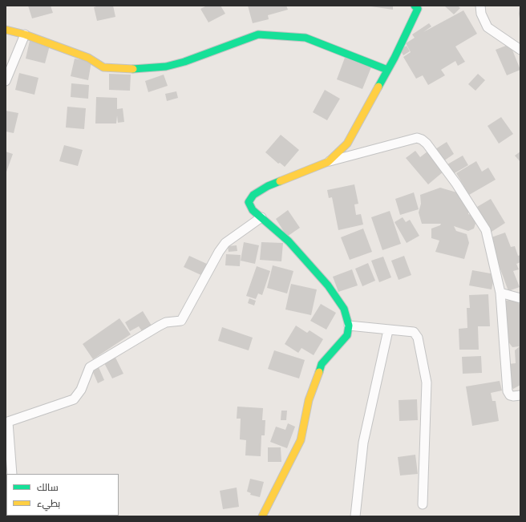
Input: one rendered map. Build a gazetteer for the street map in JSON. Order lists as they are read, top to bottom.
{
  "legend": ["سالك", "بطيء"]
}
